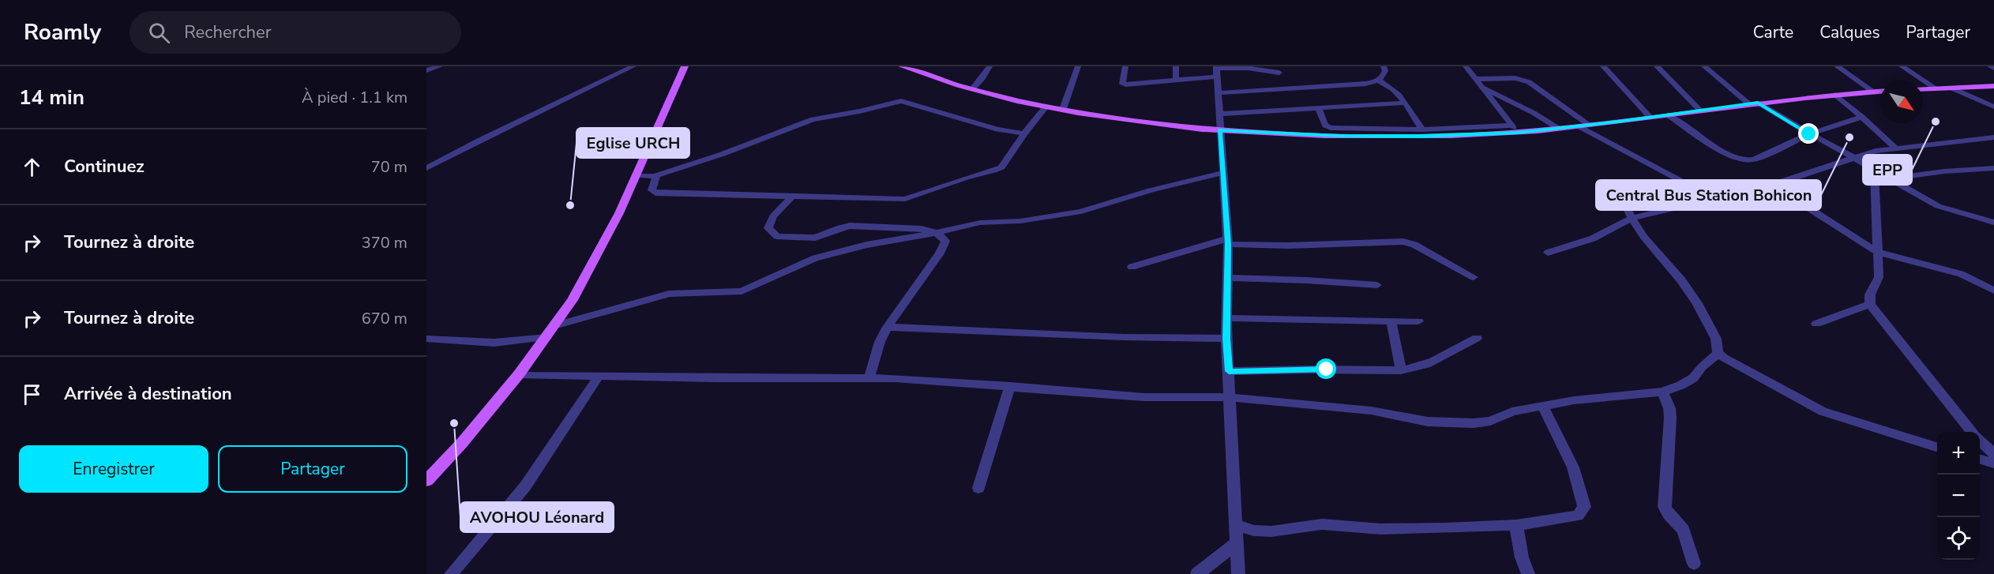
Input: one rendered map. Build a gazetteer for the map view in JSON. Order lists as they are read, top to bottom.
{
  "places": [
    "EPP",
    "Central Bus Station Bohicon",
    "Eglise URCH",
    "AVOHOU Léonard"
  ],
  "north": "bottom right",
  "page": {
    "header": "Roamly",
    "search": "Rechercher",
    "nav": ["Carte", "Calques", "Partager"],
    "heading": ["14 min", "À pied · 1.1 km"],
    "list": [
      ["Continuez", "70 m"],
      ["Tournez à droite", "370 m"],
      ["Tournez à droite", "670 m"],
      "Arrivée à destination"
    ],
    "buttons": ["Enregistrer", "Partager"],
    "map_buttons": ["+", "−"]
  }
}
